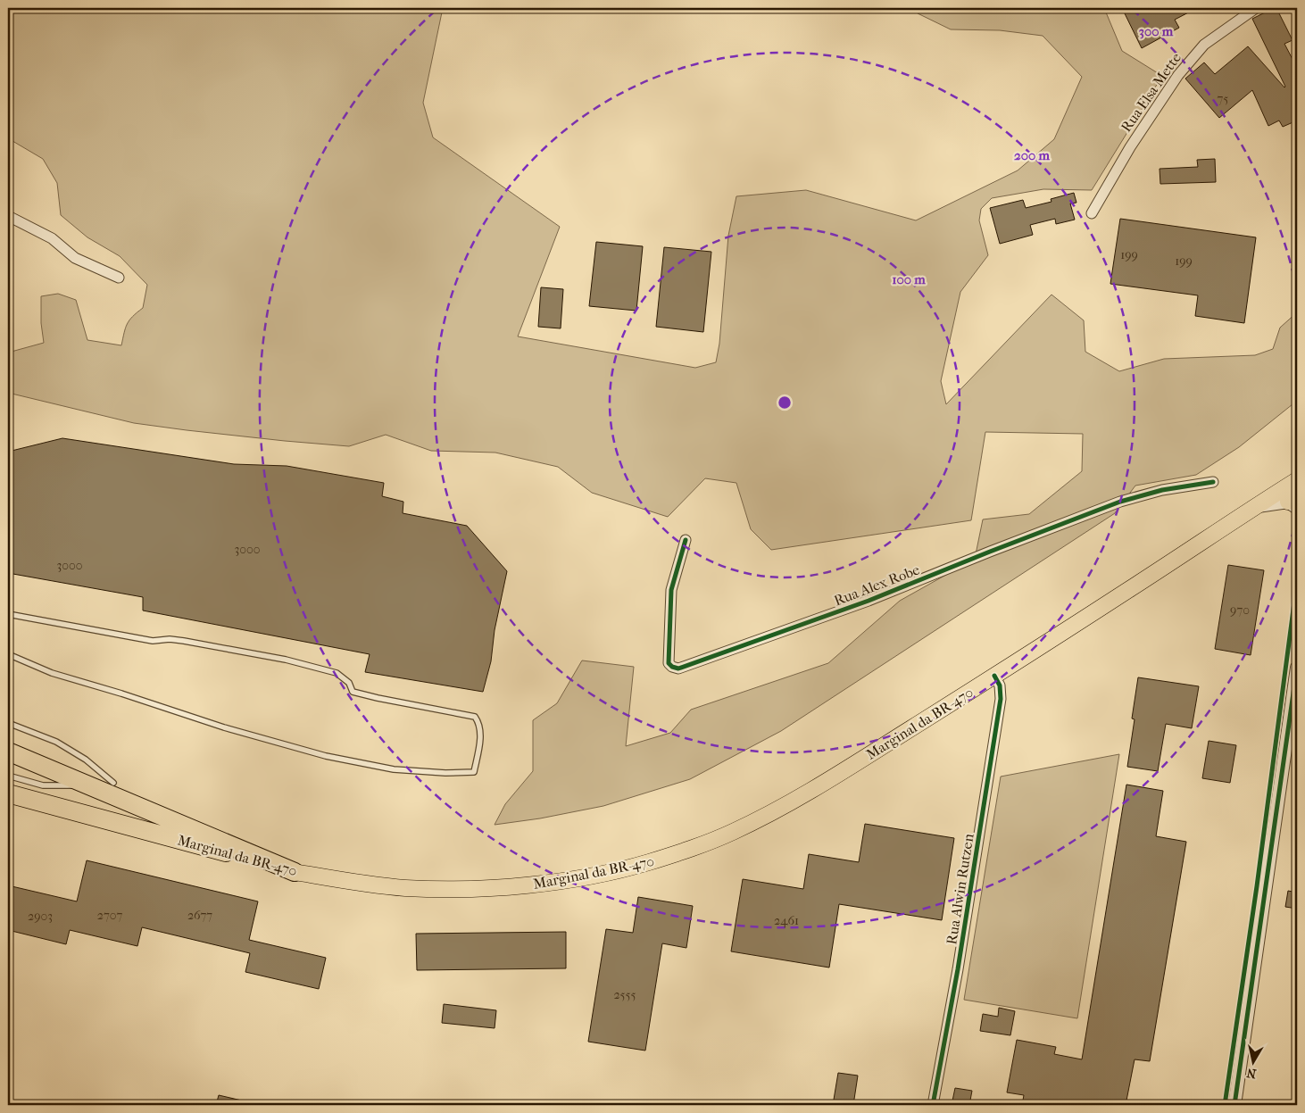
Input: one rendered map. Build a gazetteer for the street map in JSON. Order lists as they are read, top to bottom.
{
  "streets": {
    "highway": ["Marginal da BR-470"],
    "street": ["Rua Elsa Mette", "Rua Alex Robe", "Rua Alwin Rutzen"]
  },
  "crossings": [
    ["Marginal da BR-470", "Rua Alwin Rutzen"]
  ],
  "house_numbers": [
    "75",
    "199",
    "199",
    "3000",
    "3000",
    "970",
    "2707",
    "2677",
    "2903",
    "2461",
    "2555"
  ],
  "north": "bottom",
  "rings": ["300 m", "200 m", "100 m"]
}
